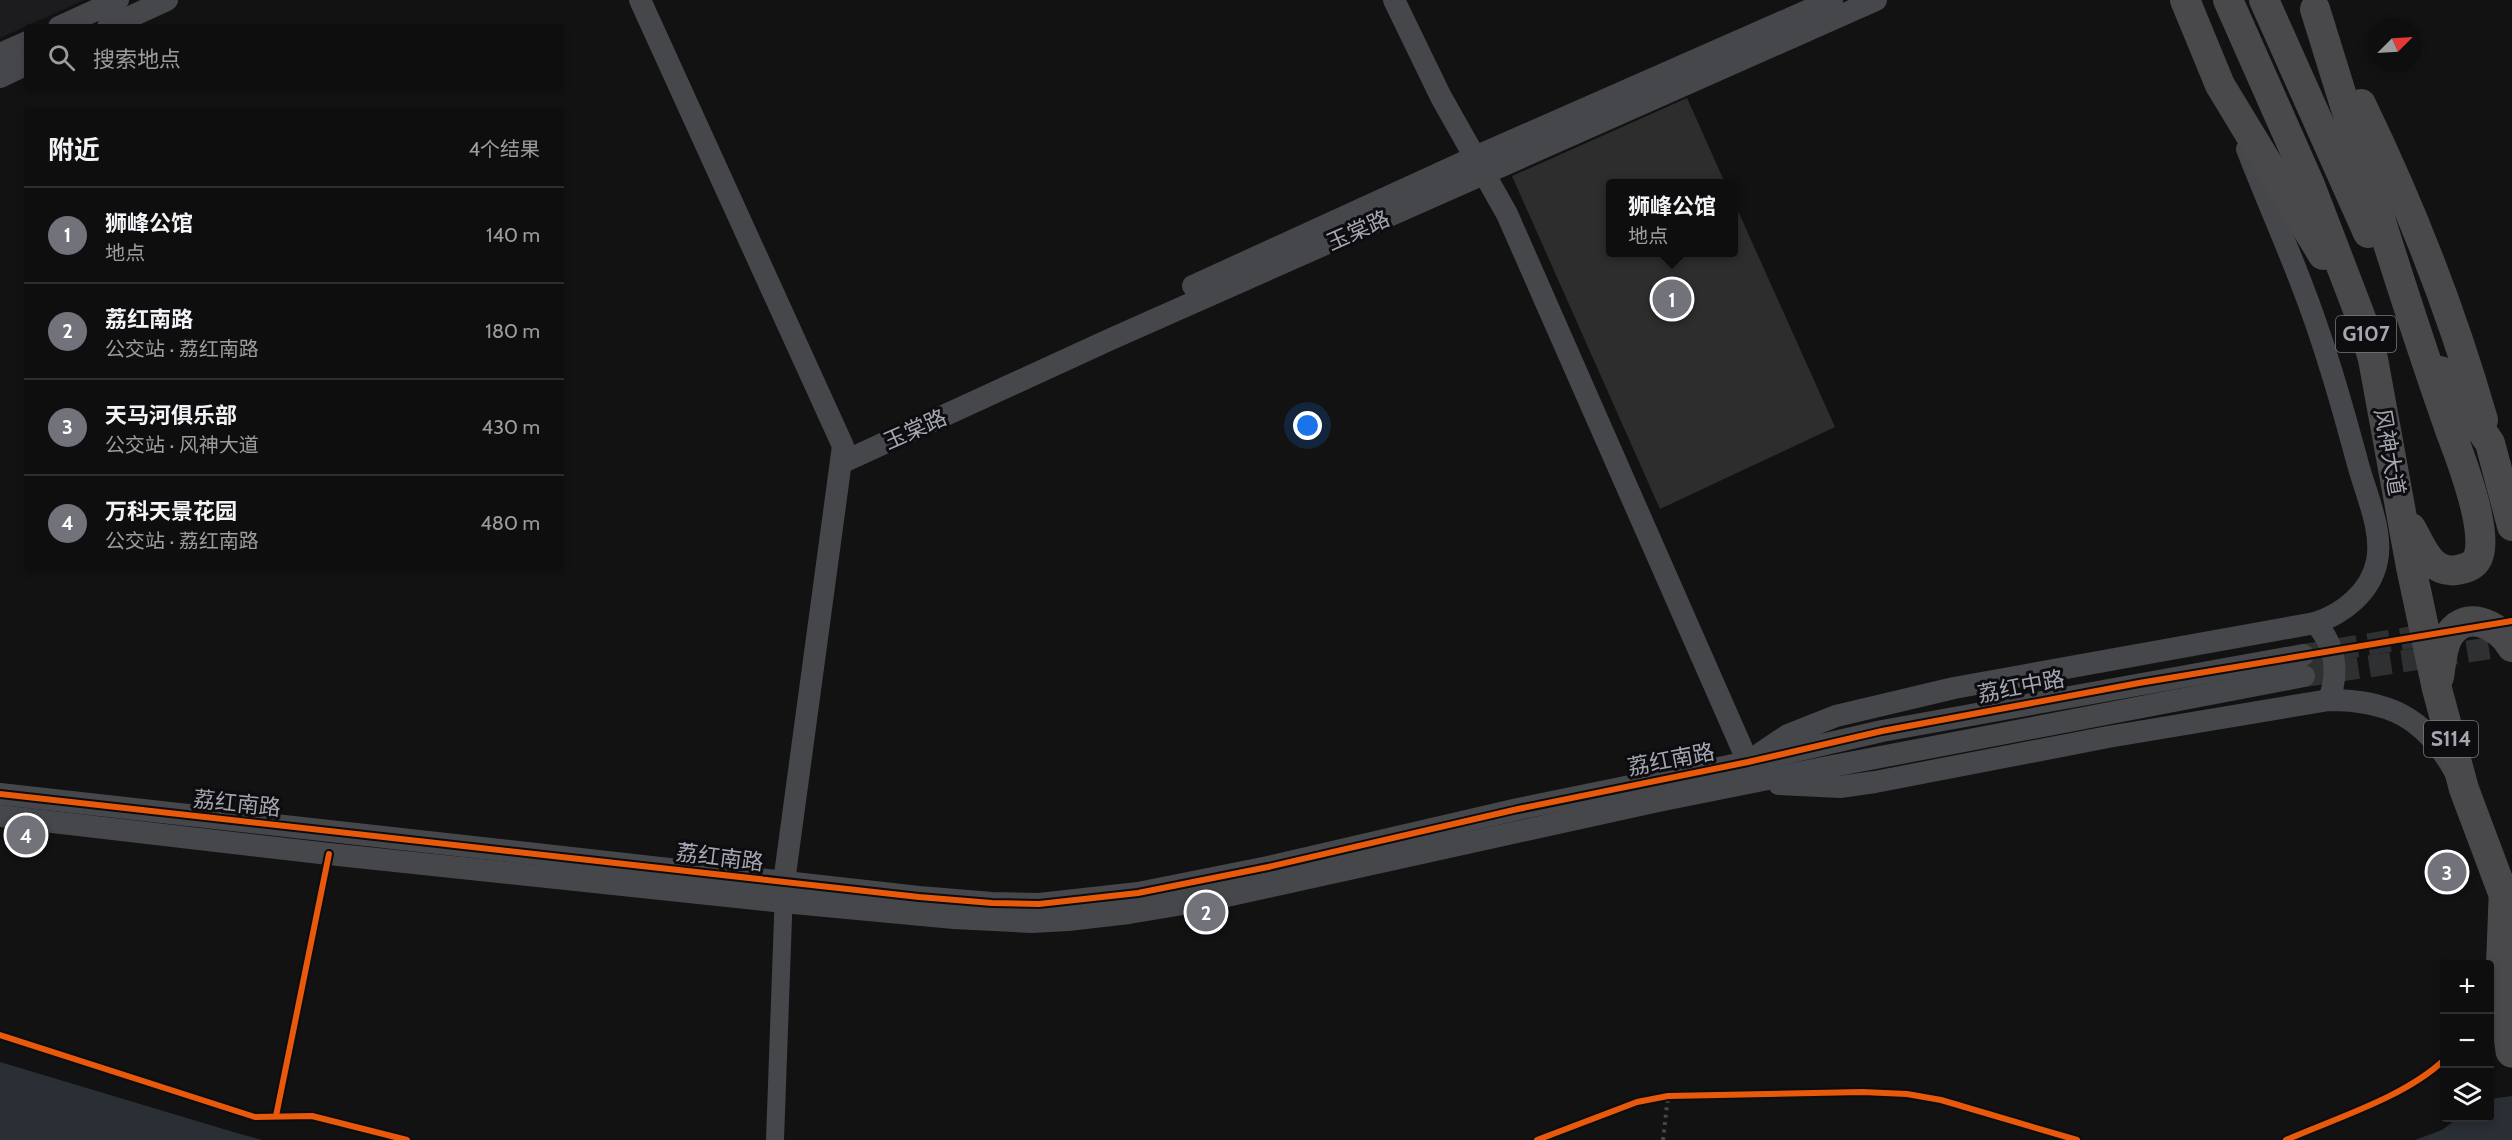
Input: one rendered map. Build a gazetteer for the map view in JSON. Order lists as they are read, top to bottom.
{
  "streets": {
    "highway": ["G107", "风神大道", "S114"],
    "street": ["玉棠路", "荔红中路", "荔红南路"]
  },
  "crossings": [
    ["荔红中路", "荔红南路"]
  ],
  "north": "top right",
  "page": {
    "search": "搜索地点",
    "heading": ["附近", "4个结果"],
    "popup": ["狮峰公馆", "地点"],
    "list": [
      {
        "mark": "1",
        "name": "狮峰公馆",
        "note": "地点",
        "value": "140 m"
      },
      {
        "mark": "2",
        "name": "荔红南路",
        "note": "公交站 · 荔红南路",
        "value": "180 m"
      },
      {
        "mark": "3",
        "name": "天马河俱乐部",
        "note": "公交站 · 风神大道",
        "value": "430 m"
      },
      {
        "mark": "4",
        "name": "万科天景花园",
        "note": "公交站 · 荔红南路",
        "value": "480 m"
      }
    ],
    "pins": [
      "1",
      "4",
      "3",
      "2"
    ],
    "map_buttons": ["+", "−"]
  }
}
